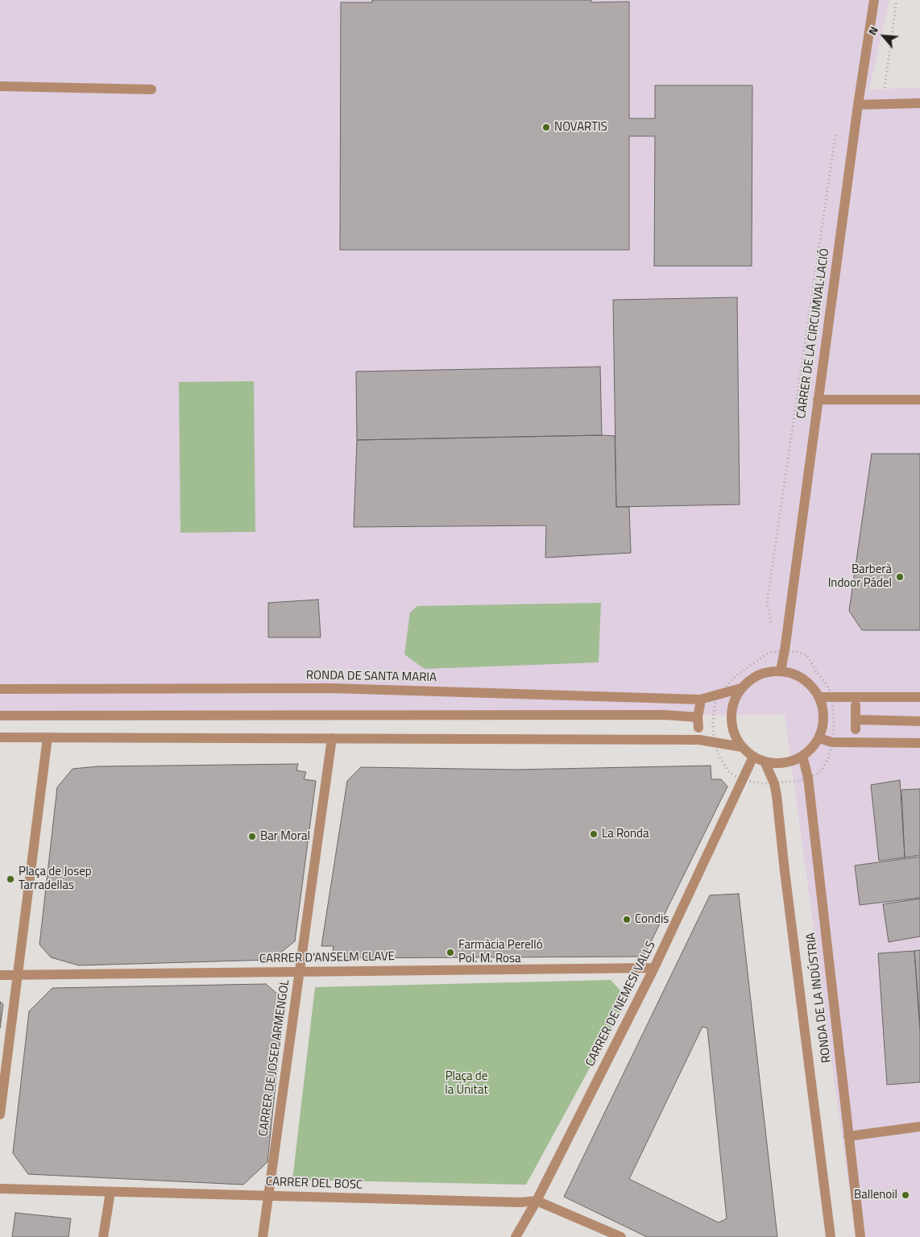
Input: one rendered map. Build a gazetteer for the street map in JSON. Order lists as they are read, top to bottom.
{
  "streets": {
    "street": [
      "CARRER DE LA CIRCUMVAL·LACIÓ",
      "RONDA DE SANTA MARIA",
      "CARRER D'ANSELM CLAVE",
      "RONDA DE LA INDÚSTRIA",
      "CARRER DE NEMESI VALLS",
      "CARRER DE JOSEP ARMENGOL",
      "CARRER DEL BOSC"
    ]
  },
  "crossings": [
    ["CARRER DE LA CIRCUMVAL·LACIÓ", "RONDA DE SANTA MARIA"],
    ["CARRER DE LA CIRCUMVAL·LACIÓ", "RONDA DE LA INDÚSTRIA"],
    ["CARRER DE LA CIRCUMVAL·LACIÓ", "CARRER DE NEMESI VALLS"],
    ["RONDA DE SANTA MARIA", "RONDA DE LA INDÚSTRIA"],
    ["RONDA DE SANTA MARIA", "CARRER DE NEMESI VALLS"],
    ["CARRER D'ANSELM CLAVE", "CARRER DE NEMESI VALLS"],
    ["CARRER D'ANSELM CLAVE", "CARRER DE JOSEP ARMENGOL"],
    ["RONDA DE LA INDÚSTRIA", "CARRER DE NEMESI VALLS"],
    ["CARRER DE NEMESI VALLS", "CARRER DEL BOSC"],
    ["CARRER DE JOSEP ARMENGOL", "CARRER DEL BOSC"]
  ],
  "parks": ["Plaça de la Unitat"],
  "places": [
    "NOVARTIS",
    "Barberà Indoor Pádel",
    "La Ronda",
    "Bar Moral",
    "Plaça de Josep Tarradellas",
    "Condis",
    "Farmàcia Perelló Pol. M. Rosa",
    "Ballenoil"
  ],
  "north": "top left"
}
